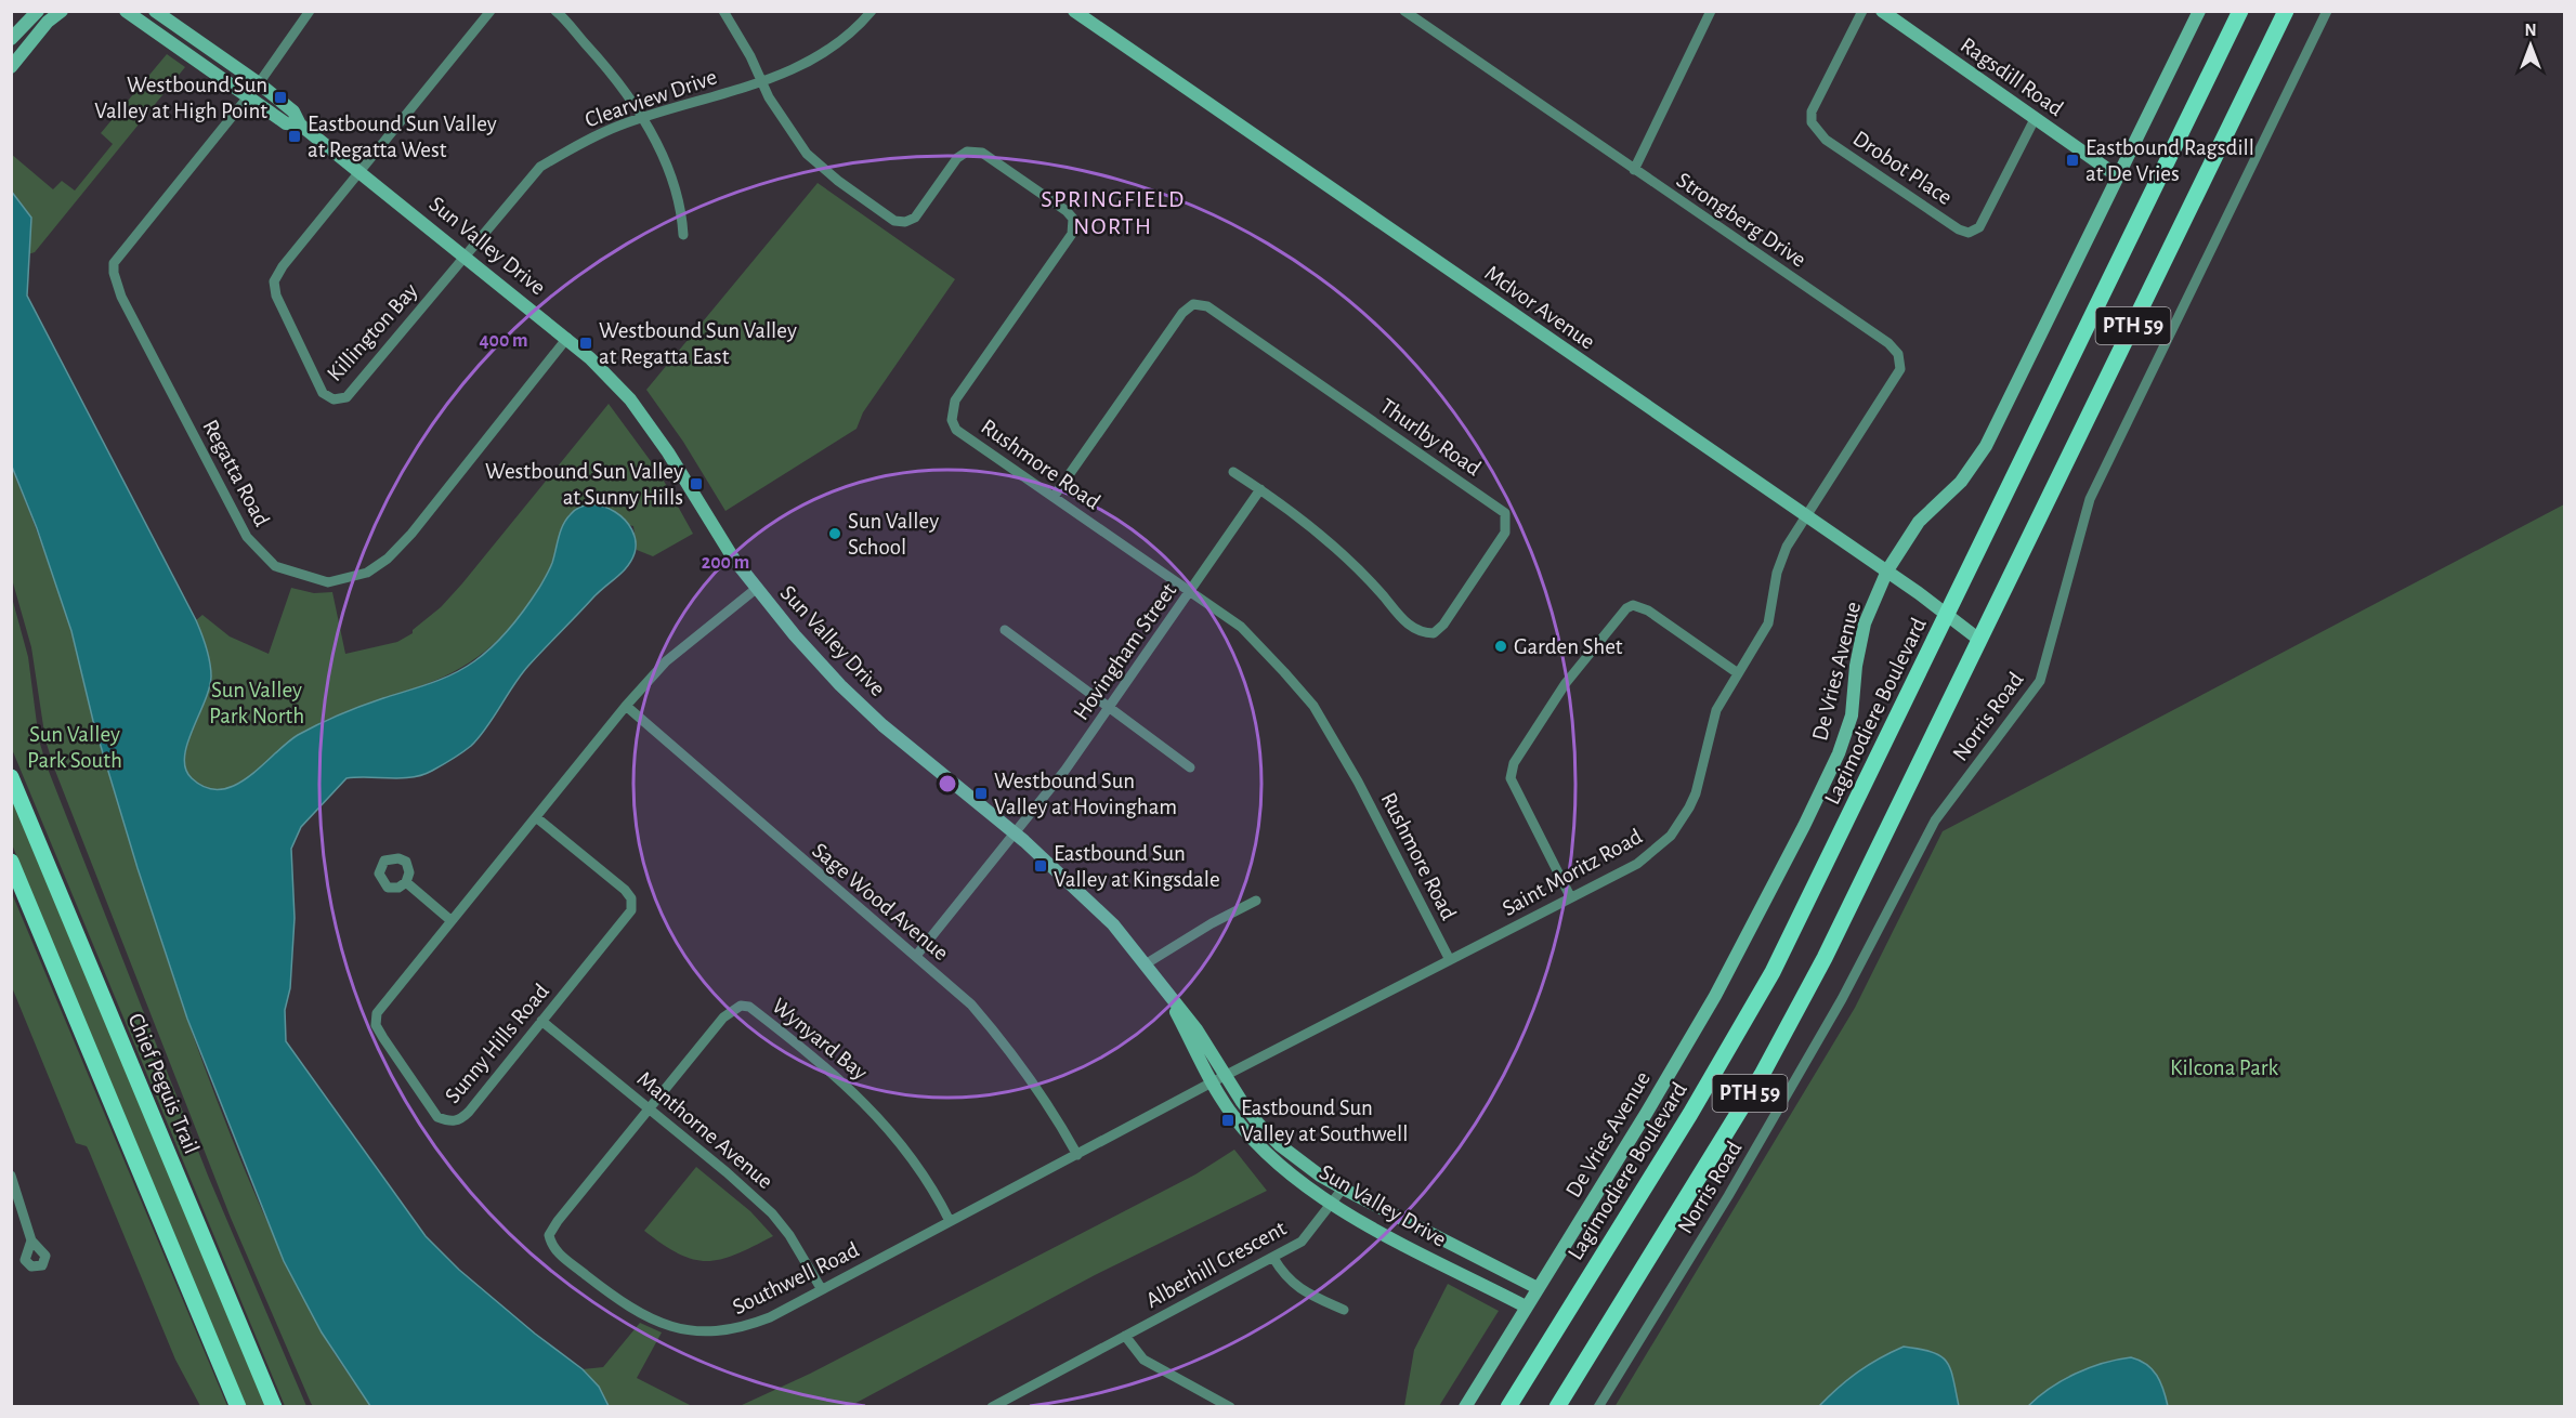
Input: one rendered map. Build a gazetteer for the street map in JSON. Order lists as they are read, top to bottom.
{
  "streets": {
    "main road": ["PTH 59", "Lagimodiere Boulevard", "Chief Peguis Trail"],
    "street": [
      "Ragsdill Road",
      "Clearview Drive",
      "Drobot Place",
      "Strongberg Drive",
      "Sun Valley Drive",
      "McIvor Avenue",
      "Killington Bay",
      "Thurlby Road",
      "Rushmore Road",
      "Regatta Road",
      "Hovingham Street",
      "De Vries Avenue",
      "Norris Road",
      "Saint Moritz Road",
      "Sage Wood Avenue",
      "Wynyard Bay",
      "Sunny Hills Road",
      "Manthorne Avenue",
      "Alberhill Crescent",
      "Southwell Road"
    ]
  },
  "crossings": [
    ["Ragsdill Road", "Drobot Place"],
    ["Ragsdill Road", "De Vries Avenue"],
    ["Clearview Drive", "Sun Valley Drive"],
    ["Clearview Drive", "Killington Bay"],
    ["Clearview Drive", "Rushmore Road"],
    ["Strongberg Drive", "McIvor Avenue"],
    ["Strongberg Drive", "Saint Moritz Road"],
    ["Sun Valley Drive", "Killington Bay"],
    ["Sun Valley Drive", "Regatta Road"],
    ["Sun Valley Drive", "Hovingham Street"],
    ["Sun Valley Drive", "De Vries Avenue"],
    ["Sun Valley Drive", "Saint Moritz Road"],
    ["Sun Valley Drive", "Sunny Hills Road"],
    ["Sun Valley Drive", "Alberhill Crescent"],
    ["Sun Valley Drive", "Southwell Road"],
    ["McIvor Avenue", "PTH 59"],
    ["McIvor Avenue", "De Vries Avenue"],
    ["McIvor Avenue", "Lagimodiere Boulevard"],
    ["McIvor Avenue", "Saint Moritz Road"],
    ["Thurlby Road", "Rushmore Road"],
    ["Thurlby Road", "Hovingham Street"],
    ["Rushmore Road", "Hovingham Street"],
    ["Rushmore Road", "Saint Moritz Road"],
    ["Hovingham Street", "Sage Wood Avenue"],
    ["Saint Moritz Road", "Southwell Road"],
    ["Sage Wood Avenue", "Sunny Hills Road"],
    ["Sage Wood Avenue", "Southwell Road"],
    ["Wynyard Bay", "Manthorne Avenue"],
    ["Wynyard Bay", "Southwell Road"],
    ["Sunny Hills Road", "Manthorne Avenue"],
    ["Manthorne Avenue", "Southwell Road"]
  ],
  "districts": ["SPRINGFIELD NORTH"],
  "parks": ["Sun Valley Park North", "Sun Valley Park South", "Kilcona Park"],
  "places": {
    "transit": [
      "Westbound Sun Valley at High Point",
      "Eastbound Sun Valley at Regatta West",
      "Eastbound Ragsdill at De Vries",
      "Westbound Sun Valley at Regatta East",
      "Westbound Sun Valley at Sunny Hills",
      "Westbound Sun Valley at Hovingham",
      "Eastbound Sun Valley at Kingsdale",
      "Eastbound Sun Valley at Southwell"
    ],
    "other": ["Sun Valley School", "Garden Shet"]
  },
  "north": "top",
  "rings": ["400 m", "200 m"]
}
